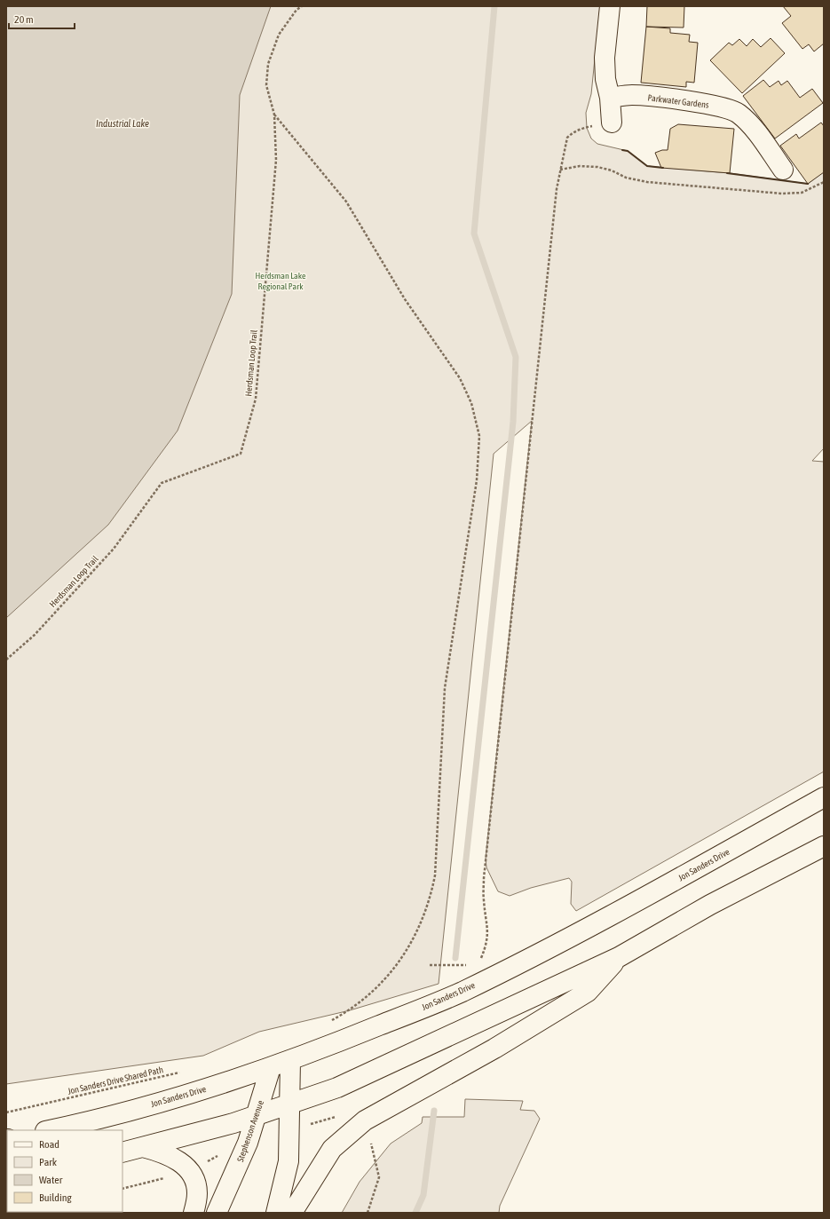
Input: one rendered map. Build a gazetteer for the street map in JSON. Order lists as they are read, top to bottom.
{
  "streets": {
    "main road": ["Parkwater Gardens", "Jon Sanders Drive", "Stephenson Avenue"],
    "path": ["Herdsman Loop Trail", "Jon Sanders Drive Shared Path"]
  },
  "crossings": [
    ["Jon Sanders Drive", "Stephenson Avenue"]
  ],
  "water": ["Industrial Lake"],
  "parks": ["Herdsman Lake Regional Park"],
  "legend": [
    "Road",
    "Park",
    "Water",
    "Building"
  ],
  "scale_bar": "20 m"
}
